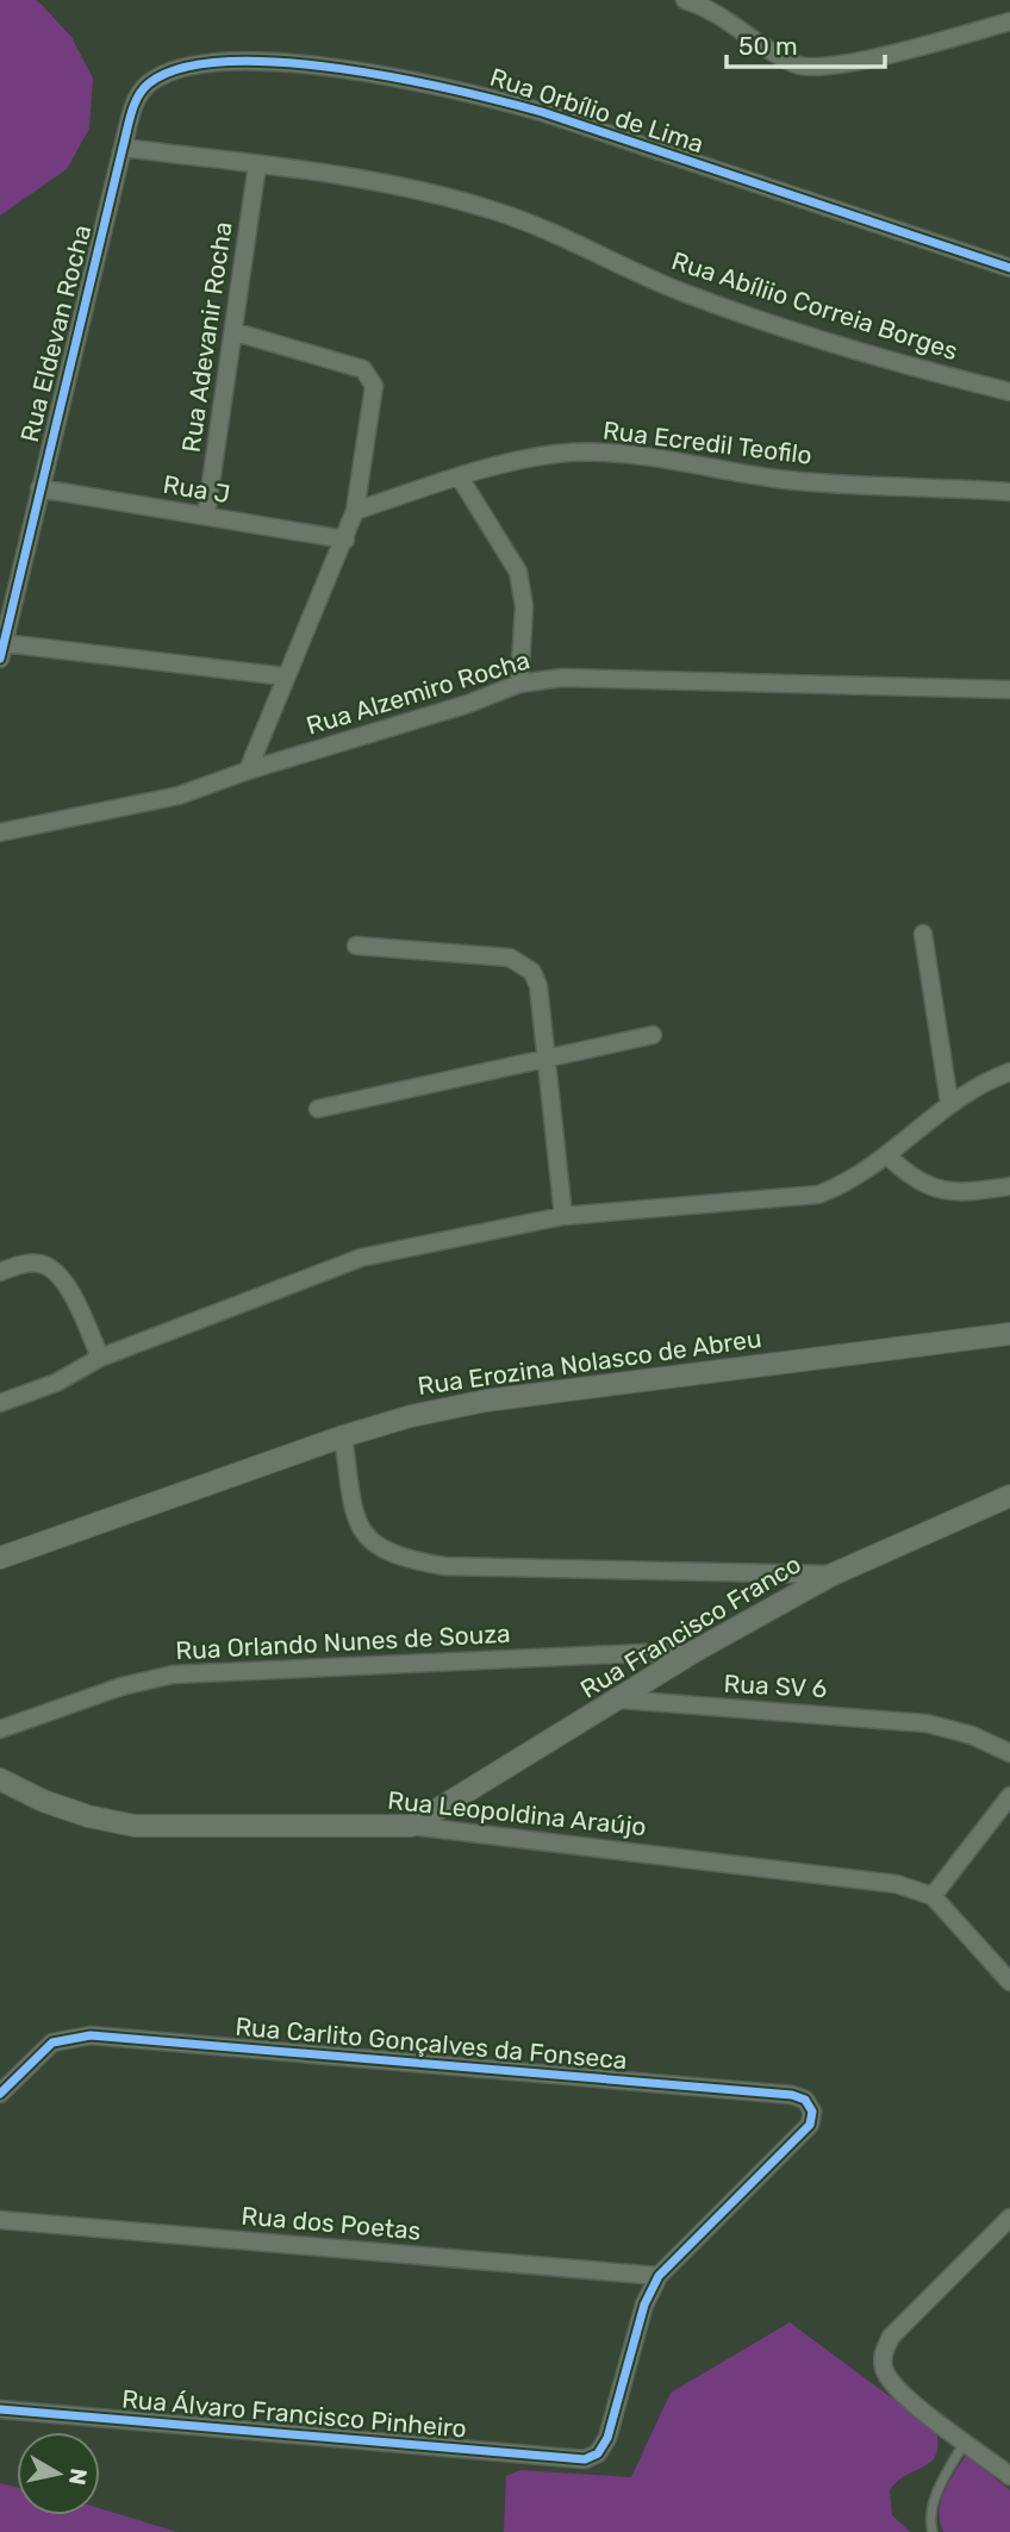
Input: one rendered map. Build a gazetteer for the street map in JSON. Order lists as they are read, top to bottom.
{
  "streets": {
    "street": [
      "Rua Orbílio de Lima",
      "Rua Abíliio Correia Borges",
      "Rua Eldevan Rocha",
      "Rua Adevanir Rocha",
      "Rua Ecredil Teofilo",
      "Rua J",
      "Rua Alzemiro Rocha",
      "Rua Erozina Nolasco de Abreu",
      "Rua Francisco Franco",
      "Rua Orlando Nunes de Souza",
      "Rua SV 6",
      "Rua Leopoldina Araújo",
      "Rua Carlito Gonçalves da Fonseca",
      "Rua dos Poetas",
      "Rua Álvaro Francisco Pinheiro"
    ]
  },
  "crossings": [
    ["Rua Orbílio de Lima", "Rua Eldevan Rocha"],
    ["Rua Abíliio Correia Borges", "Rua Eldevan Rocha"],
    ["Rua Abíliio Correia Borges", "Rua Adevanir Rocha"],
    ["Rua Eldevan Rocha", "Rua J"],
    ["Rua Adevanir Rocha", "Rua J"],
    ["Rua Francisco Franco", "Rua Orlando Nunes de Souza"],
    ["Rua Francisco Franco", "Rua SV 6"],
    ["Rua Francisco Franco", "Rua Leopoldina Araújo"],
    ["Rua Carlito Gonçalves da Fonseca", "Rua dos Poetas"],
    ["Rua Carlito Gonçalves da Fonseca", "Rua Álvaro Francisco Pinheiro"],
    ["Rua dos Poetas", "Rua Álvaro Francisco Pinheiro"]
  ],
  "scale_bar": "50 m",
  "north": "right"
}
